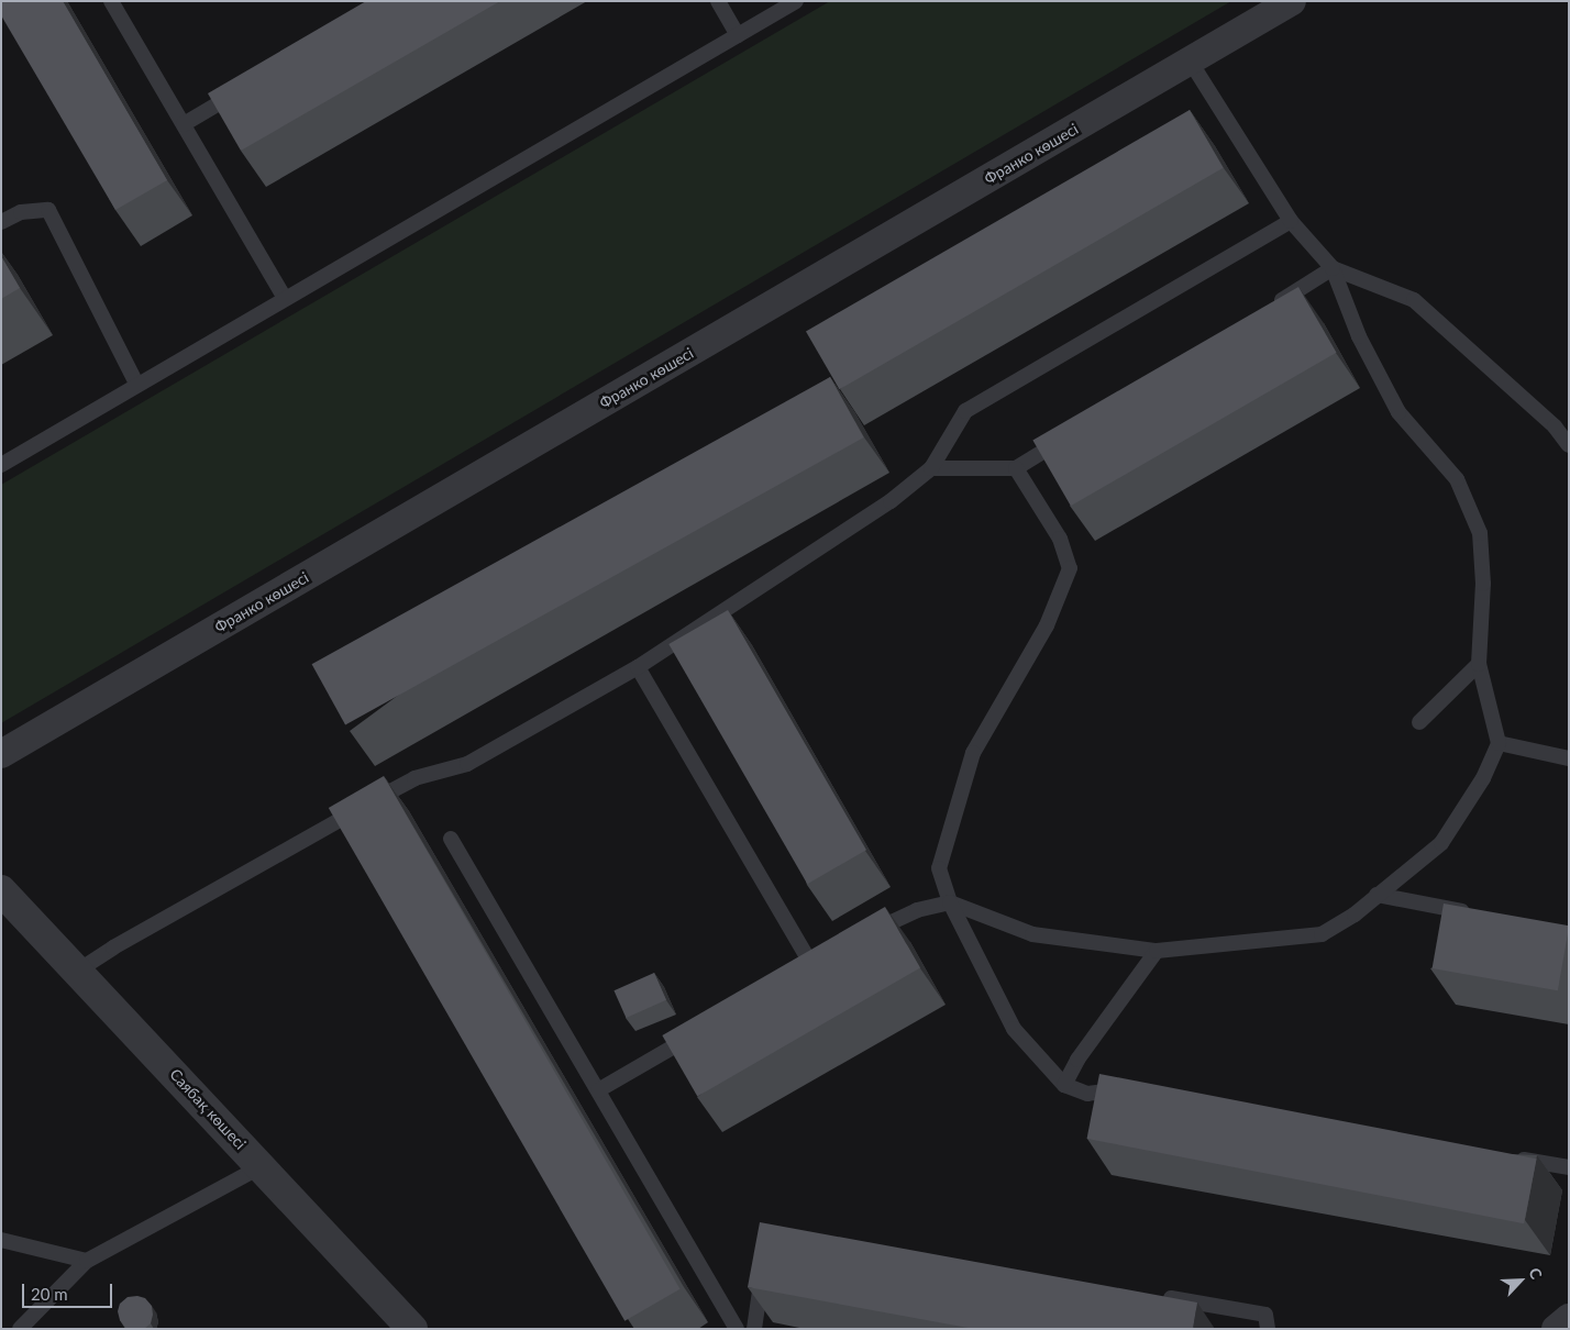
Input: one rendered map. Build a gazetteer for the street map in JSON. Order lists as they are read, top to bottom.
{
  "streets": {
    "street": ["Франко көшесі", "Саябақ көшесі"]
  },
  "scale_bar": "20 m",
  "north": "top right"
}
